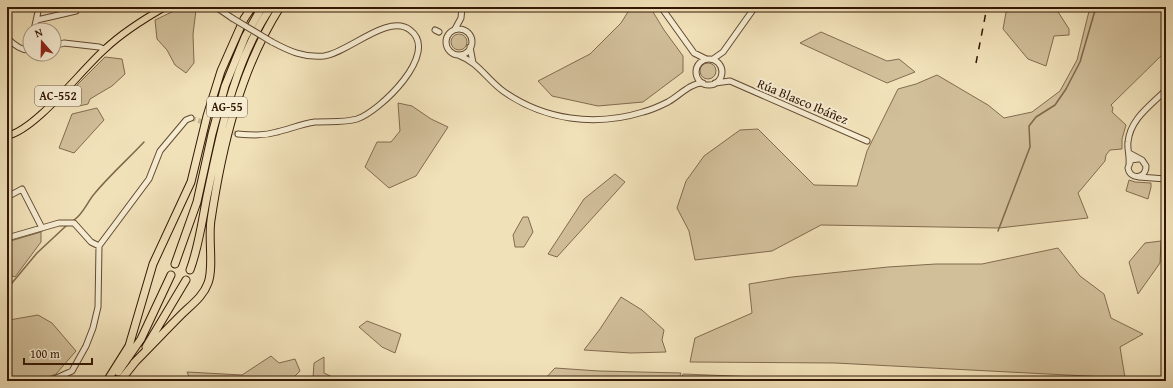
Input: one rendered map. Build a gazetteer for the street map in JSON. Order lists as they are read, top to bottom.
{
  "streets": {
    "highway": ["AG-55"],
    "main road": ["AC-552"],
    "street": ["Rúa Blasco Ibáñez"]
  },
  "scale_bar": "100 m",
  "north": "top"
}
